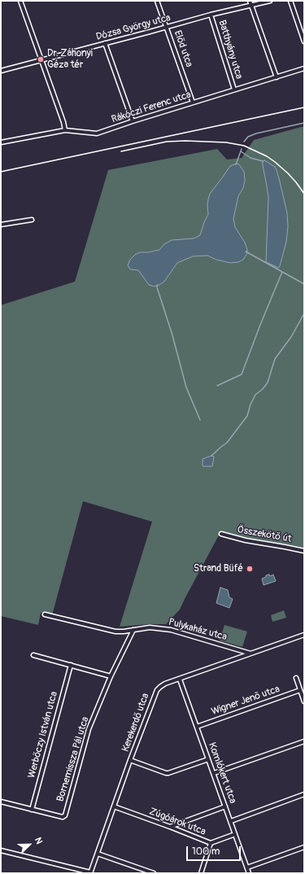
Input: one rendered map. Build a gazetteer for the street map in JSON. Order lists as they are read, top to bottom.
{
  "streets": {
    "street": [
      "Dózsa György utca",
      "Előd utca",
      "Batthyány utca",
      "Rákóczi Ferenc utca",
      "Összekötő út",
      "Pulykaház utca",
      "Wigner Jenő utca",
      "Kerekerdő utca",
      "Werbőczy István utca",
      "Bornemissza Pál utca",
      "Komlókert utca",
      "Zúgóárok utca"
    ]
  },
  "crossings": [
    ["Dózsa György utca", "Előd utca"],
    ["Dózsa György utca", "Batthyány utca"],
    ["Előd utca", "Rákóczi Ferenc utca"],
    ["Batthyány utca", "Rákóczi Ferenc utca"],
    ["Pulykaház utca", "Kerekerdő utca"],
    ["Pulykaház utca", "Bornemissza Pál utca"],
    ["Wigner Jenő utca", "Komlókert utca"],
    ["Kerekerdő utca", "Komlókert utca"],
    ["Kerekerdő utca", "Zúgóárok utca"],
    ["Werbőczy István utca", "Bornemissza Pál utca"],
    ["Komlókert utca", "Zúgóárok utca"]
  ],
  "places": ["Dr. Záhonyi Géza tér", "Strand Büfé"],
  "scale_bar": "100 m",
  "north": "top right"
}
